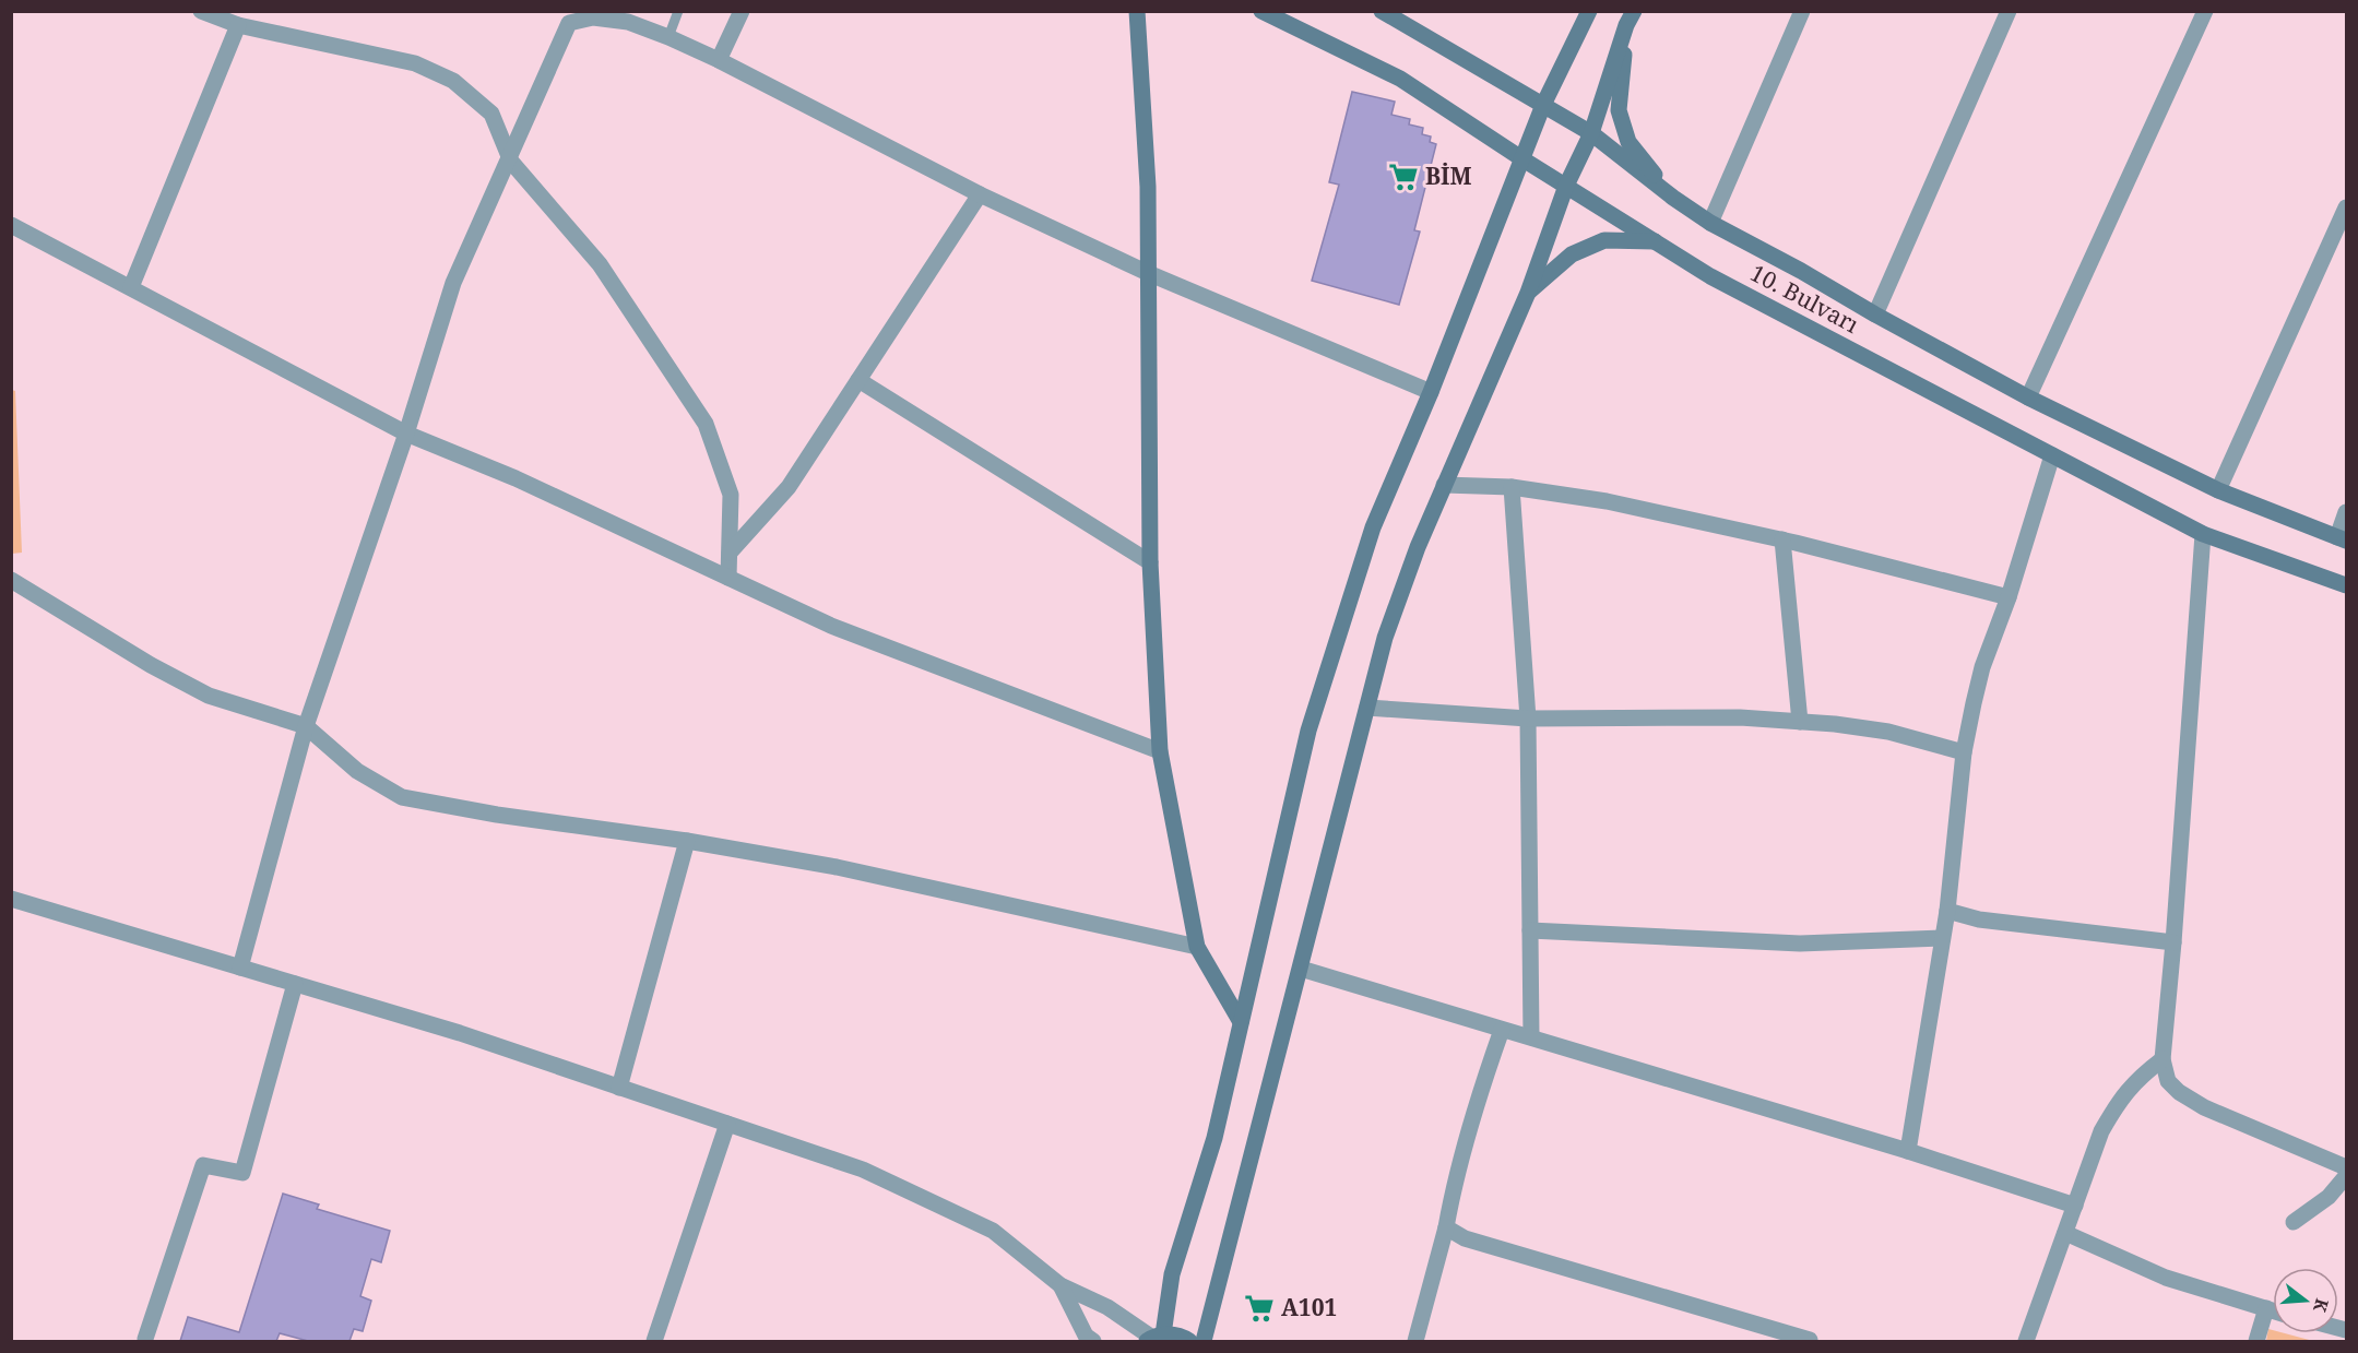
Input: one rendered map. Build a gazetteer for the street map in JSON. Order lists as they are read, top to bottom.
{
  "streets": {
    "main road": ["10. Bulvarı"]
  },
  "places": {
    "supermarket": ["BİM", "A101"]
  },
  "north": "right"
}
